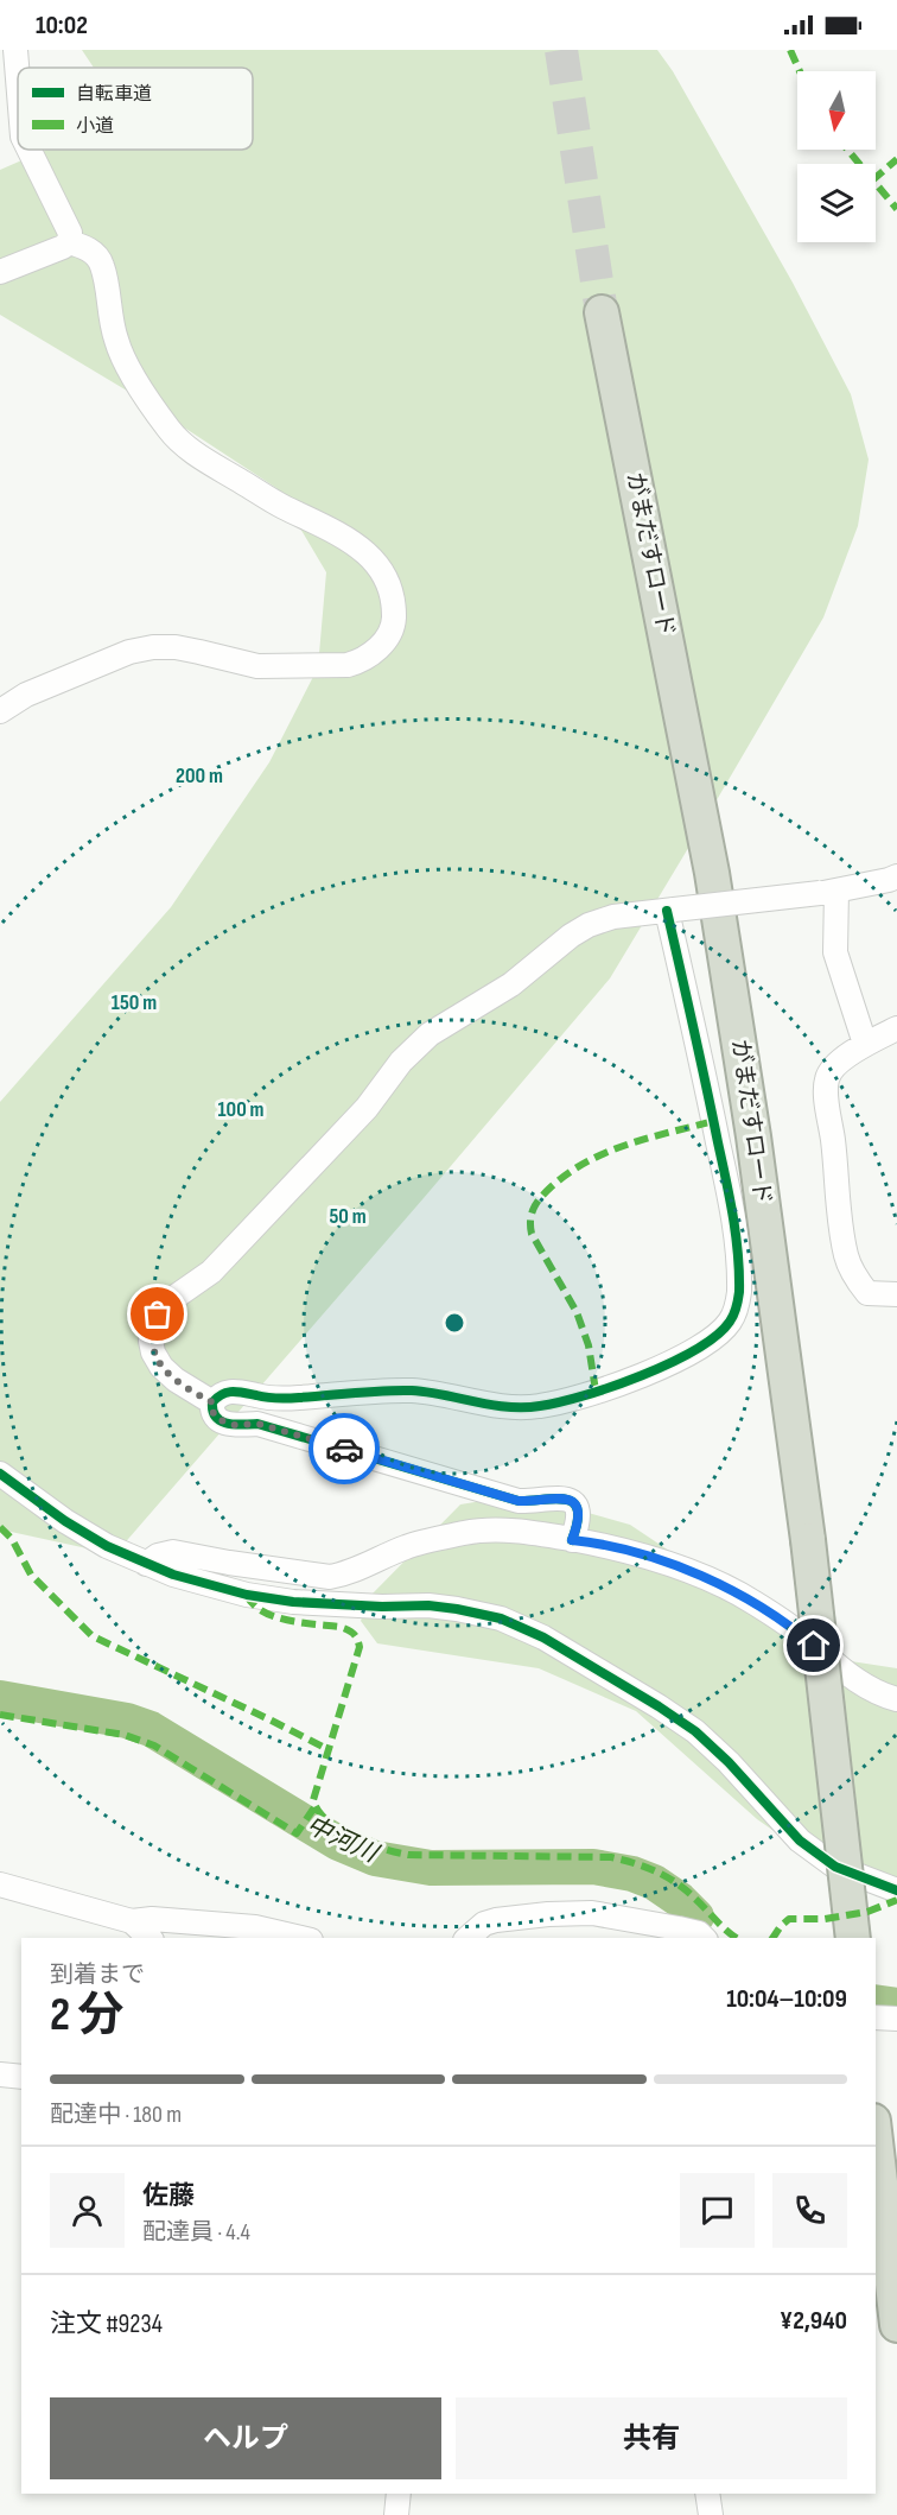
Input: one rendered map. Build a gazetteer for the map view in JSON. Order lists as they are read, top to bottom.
{
  "streets": {
    "highway": ["がまだすロード"]
  },
  "water": ["中河川"],
  "legend": ["自転車道", "小道"],
  "north": "bottom",
  "page": {
    "status": "10:02",
    "heading": ["2 分", "到着まで", "10:04–10:09"],
    "panel": [
      "佐藤",
      "配達員 · 4.4",
      "注文 #9234",
      "¥2,940"
    ],
    "bar": "配達中 · 180 m",
    "buttons": ["ヘルプ", "共有"]
  },
  "rings": [
    "200 m",
    "150 m",
    "100 m",
    "50 m"
  ]
}
